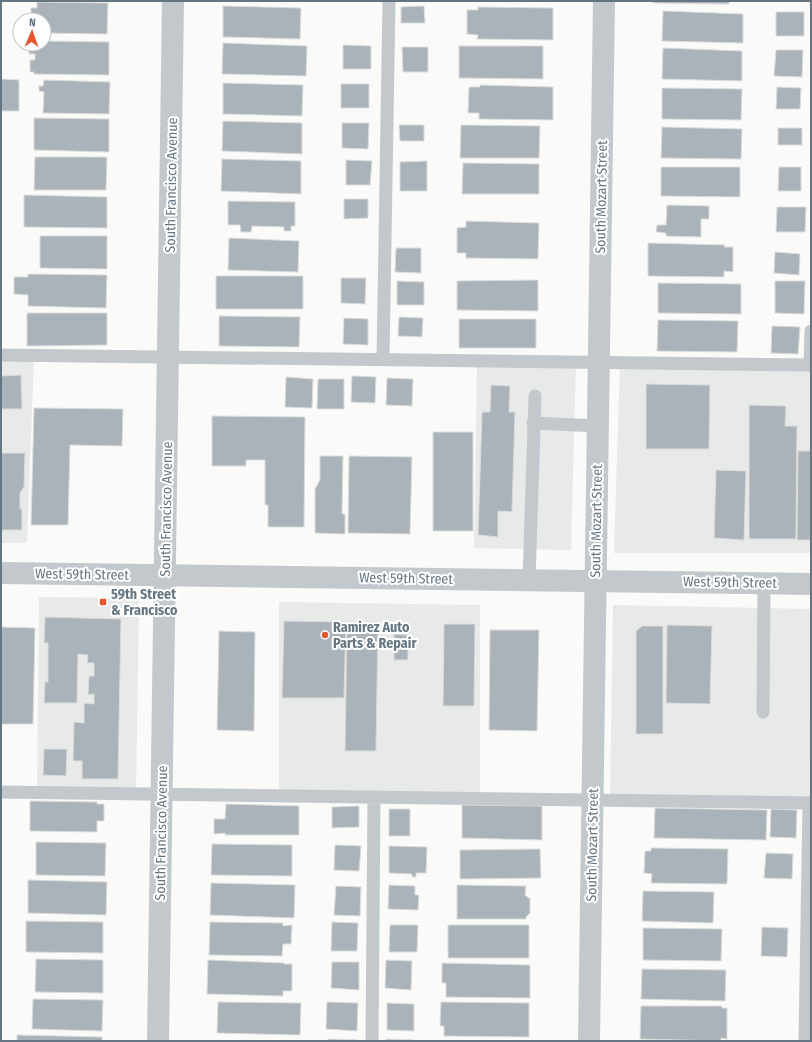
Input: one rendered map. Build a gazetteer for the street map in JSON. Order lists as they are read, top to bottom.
{
  "streets": {
    "street": ["South Francisco Avenue", "South Mozart Street", "West 59th Street"]
  },
  "crossings": [
    ["South Francisco Avenue", "West 59th Street"],
    ["South Mozart Street", "West 59th Street"]
  ],
  "places": {
    "transit": ["59th Street & Francisco"],
    "other": ["Ramirez Auto Parts & Repair"]
  },
  "north": "top"
}
